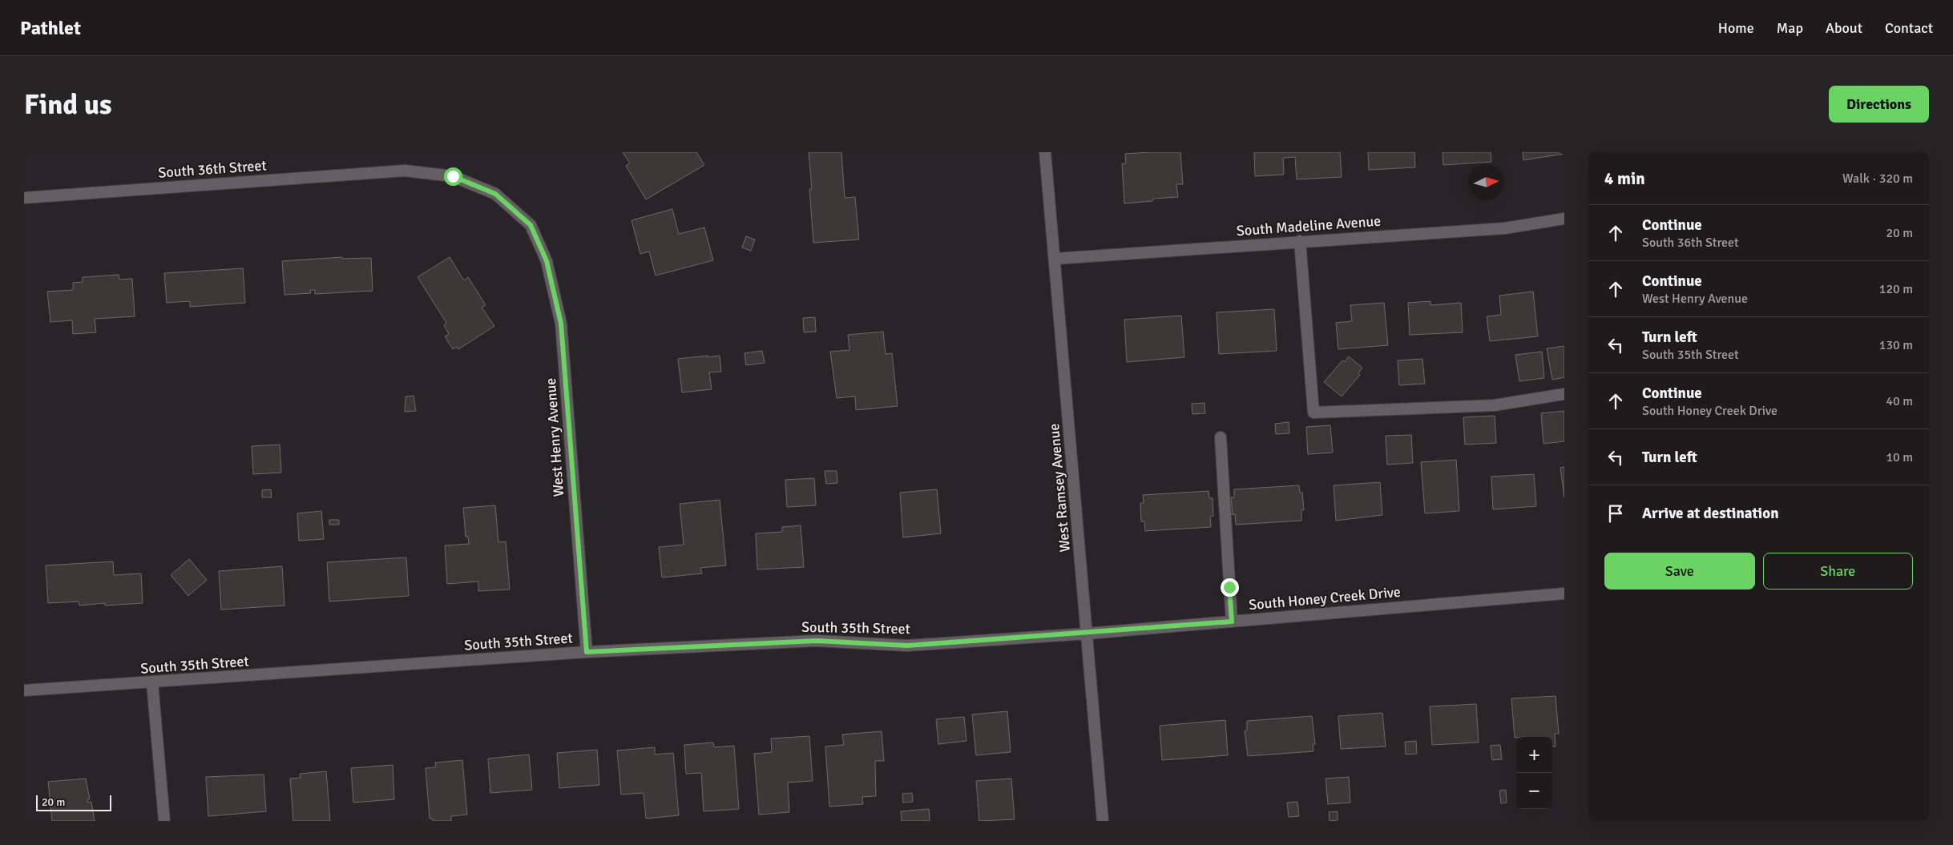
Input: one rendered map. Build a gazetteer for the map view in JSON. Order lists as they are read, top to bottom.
{
  "streets": {
    "street": [
      "South 36th Street",
      "South Madeline Avenue",
      "West Henry Avenue",
      "West Ramsey Avenue",
      "South Honey Creek Drive",
      "South 35th Street"
    ]
  },
  "crossings": [
    ["South 36th Street", "West Henry Avenue"],
    ["South Madeline Avenue", "West Ramsey Avenue"],
    ["West Henry Avenue", "South 35th Street"],
    ["West Ramsey Avenue", "South Honey Creek Drive"],
    ["West Ramsey Avenue", "South 35th Street"],
    ["South Honey Creek Drive", "South 35th Street"]
  ],
  "scale_bar": "20 m",
  "north": "right",
  "page": {
    "header": "Pathlet",
    "nav": [
      "Home",
      "Map",
      "About",
      "Contact"
    ],
    "buttons": [
      "Directions",
      ["Save", "Share"]
    ],
    "title": "Find us",
    "heading": ["4 min", "Walk · 320 m"],
    "list": [
      ["Continue", "South 36th Street", "20 m"],
      ["Continue", "West Henry Avenue", "120 m"],
      ["Turn left", "South 35th Street", "130 m"],
      ["Continue", "South Honey Creek Drive", "40 m"],
      ["Turn left", "10 m"],
      "Arrive at destination"
    ],
    "map_buttons": ["+", "−"],
    "scale": "20 m"
  }
}
